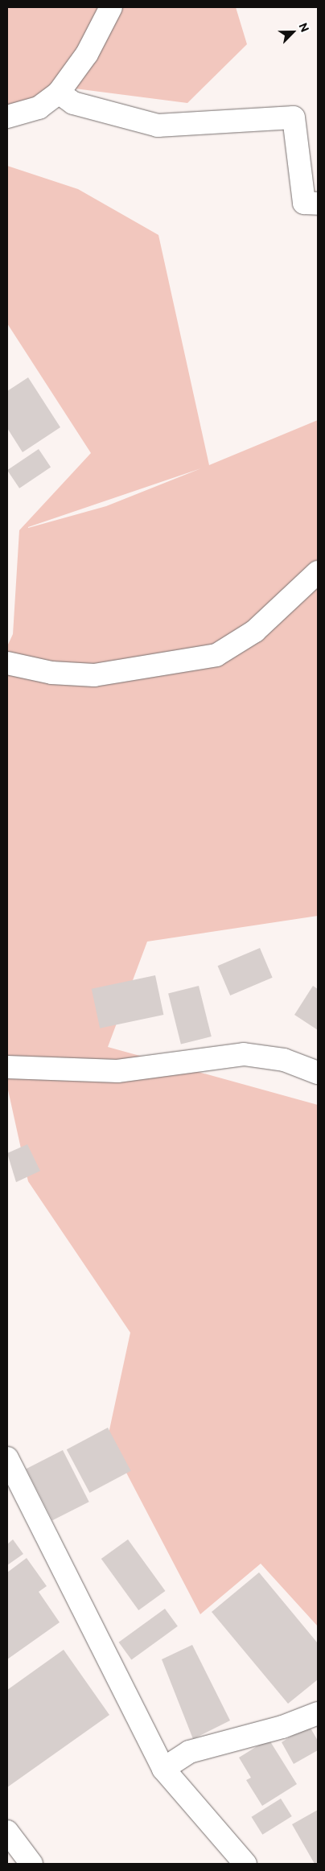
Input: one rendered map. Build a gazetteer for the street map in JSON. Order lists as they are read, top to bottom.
{
  "north": "top right"
}
